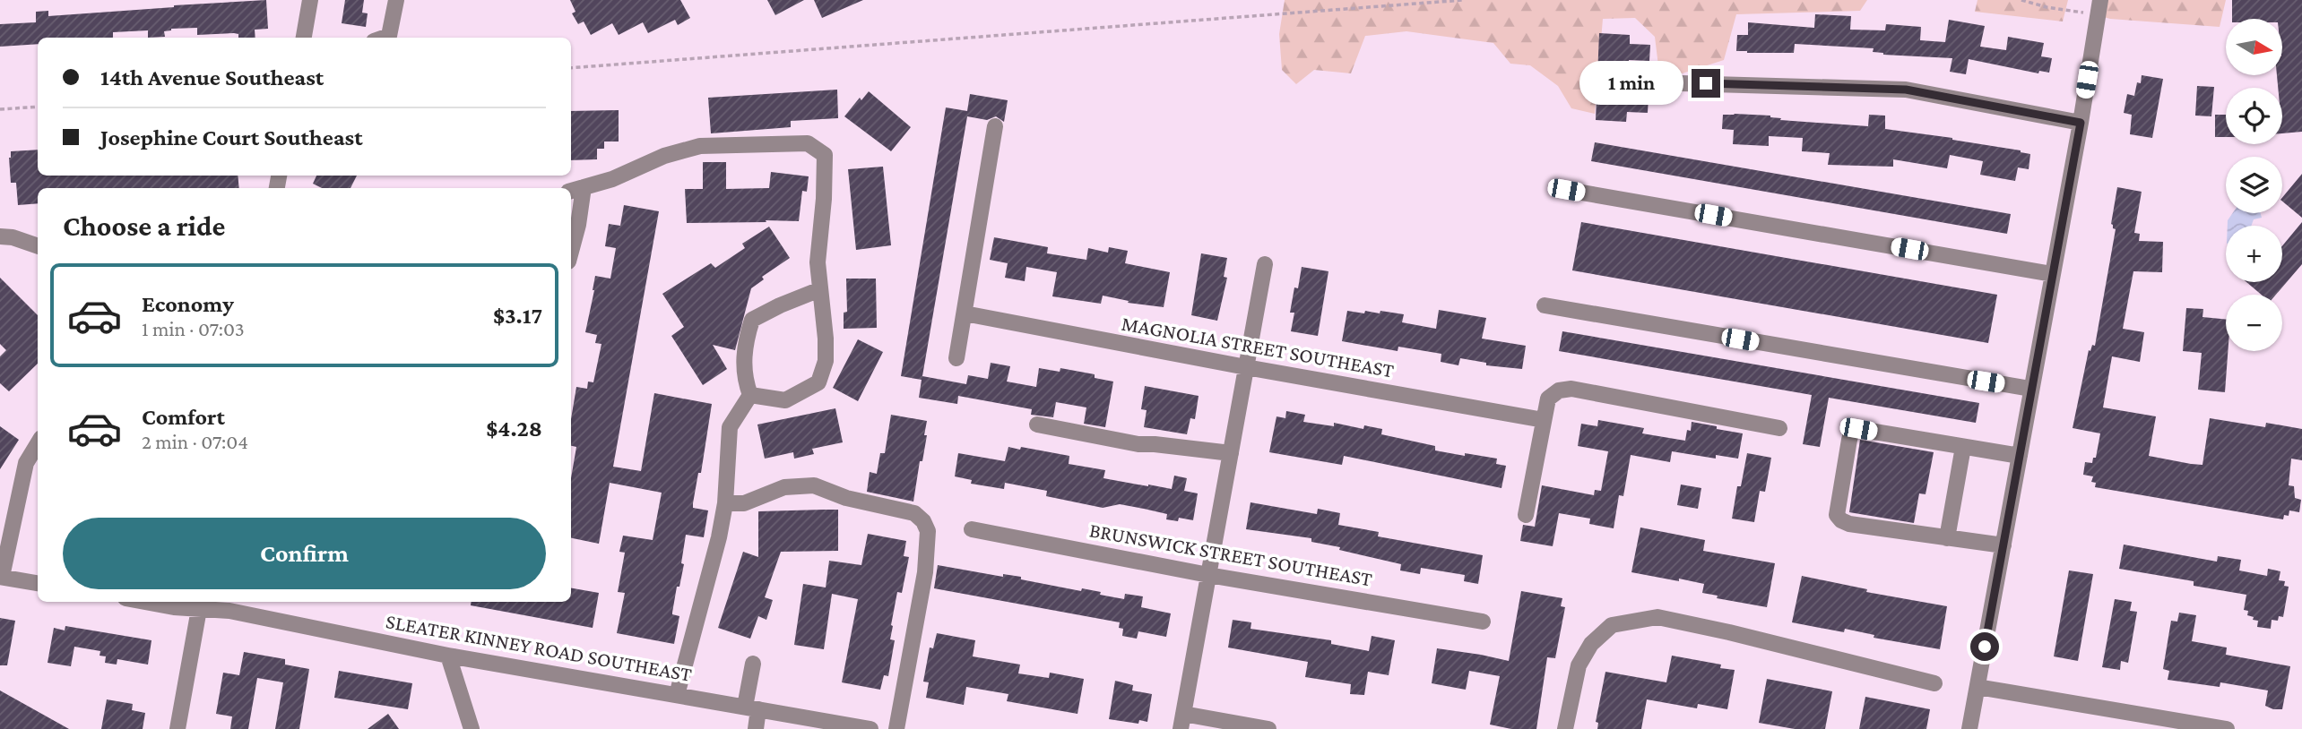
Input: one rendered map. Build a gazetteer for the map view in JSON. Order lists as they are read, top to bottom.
{
  "streets": {
    "street": ["MAGNOLIA STREET SOUTHEAST", "BRUNSWICK STREET SOUTHEAST", "SLEATER KINNEY ROAD SOUTHEAST"]
  },
  "north": "right",
  "page": {
    "map_buttons": ["+", "−"],
    "banner": ["14th Avenue Southeast", "Josephine Court Southeast"],
    "bubble": "1 min",
    "heading": "Choose a ride",
    "list": [
      {
        "name": "Economy",
        "note": "1 min · 07:03",
        "value": "$3.17"
      },
      {
        "name": "Comfort",
        "note": "2 min · 07:04",
        "value": "$4.28"
      }
    ],
    "buttons": "Confirm"
  }
}
